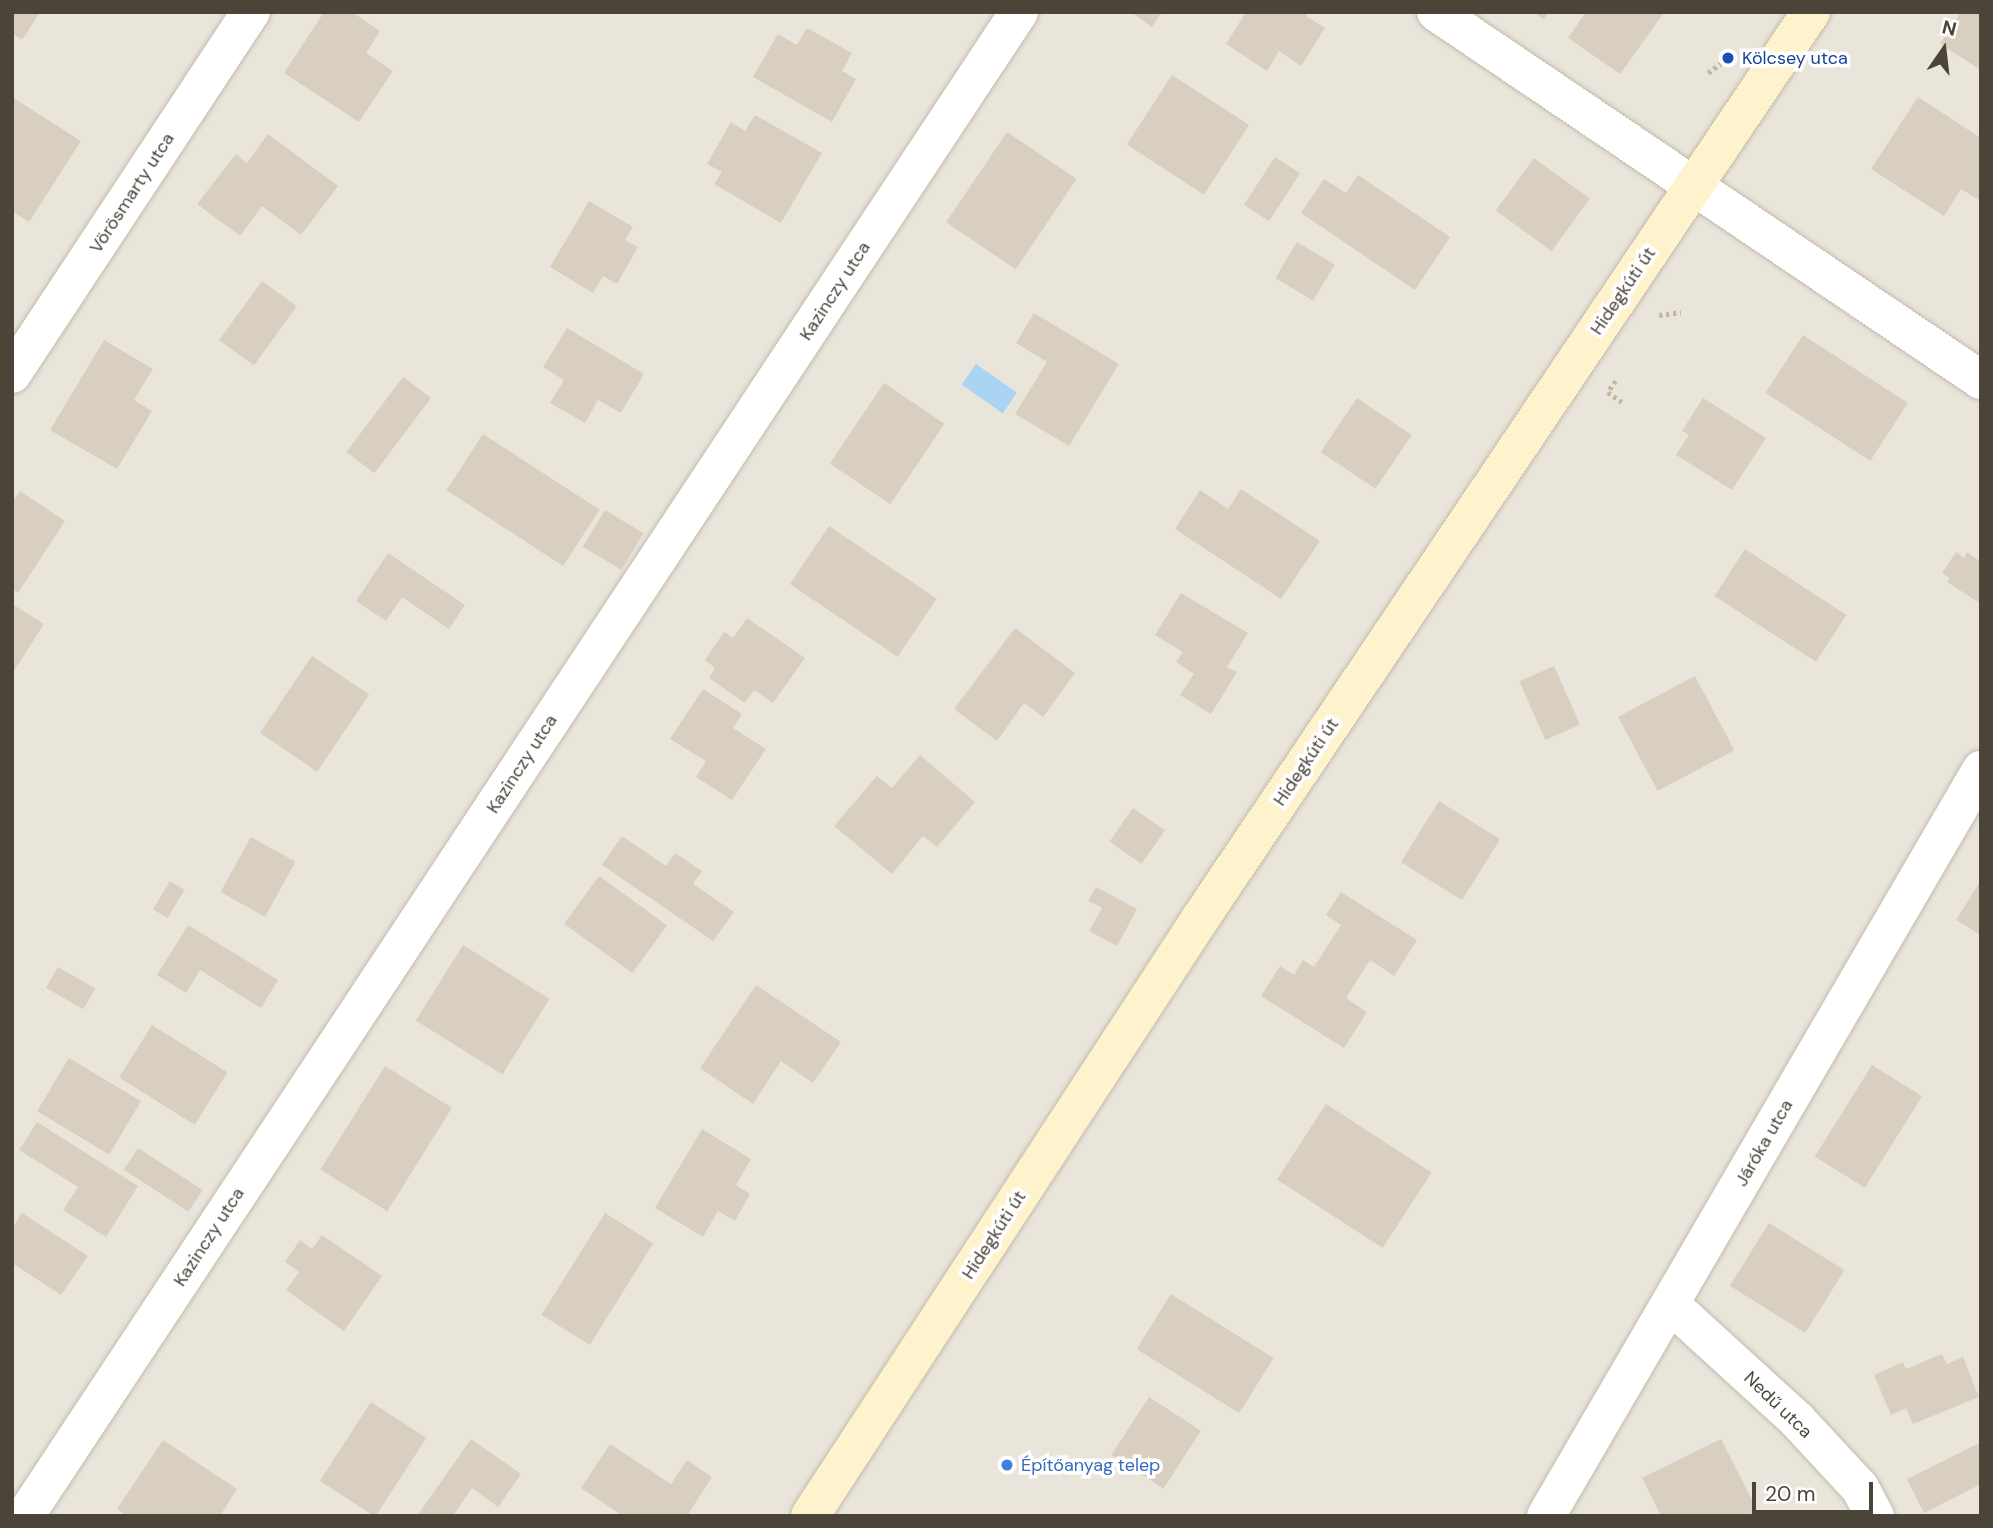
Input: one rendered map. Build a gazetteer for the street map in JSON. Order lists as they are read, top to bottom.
{
  "streets": {
    "main road": ["Hidegkúti út"],
    "street": [
      "Vörösmarty utca",
      "Kazinczy utca",
      "Járóka utca",
      "Nedű utca"
    ]
  },
  "crossings": [
    ["Járóka utca", "Nedű utca"]
  ],
  "places": ["Kölcsey utca", "Építőanyag telep"],
  "scale_bar": "20 m",
  "north": "top"
}
